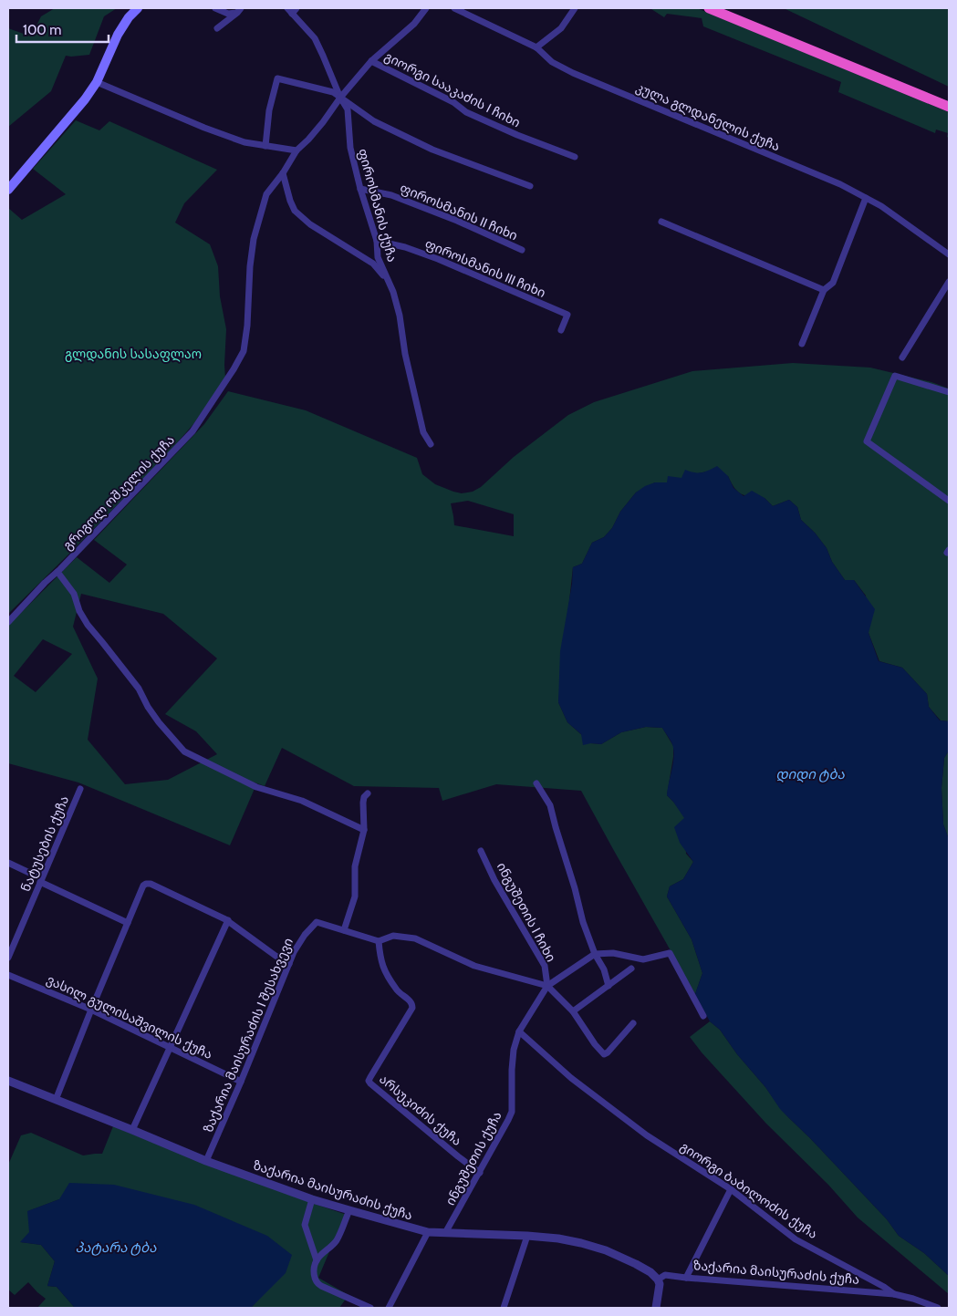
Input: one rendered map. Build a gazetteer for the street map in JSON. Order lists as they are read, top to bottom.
{
  "streets": {
    "street": [
      "გიორგი სააკაძის I ჩიხი",
      "კულა გლდანელის ქუჩა",
      "ფიროსმანის ქუჩა",
      "ფიროსმანის II ჩიხი",
      "ფიროსმანის III ჩიხი",
      "გრიგოლ ოშკელის ქუჩა",
      "ნატუსების ქუჩა",
      "ინგუშეთის I ჩიხი",
      "ვასილ გულისაშვილის ქუჩა",
      "ზაქარია მაისურაძის I შესახვევი",
      "არსუკიძის ქუჩა",
      "ინგუშეთის ქუჩა",
      "ზაქარია მაისურაძის ქუჩა",
      "გიორგი ბაბილოძის ქუჩა"
    ]
  },
  "crossings": [
    ["გიორგი სააკაძის I ჩიხი", "გრიგოლ ოშკელის ქუჩა"],
    ["ფიროსმანის ქუჩა", "ფიროსმანის II ჩიხი"],
    ["ფიროსმანის ქუჩა", "ფიროსმანის III ჩიხი"],
    ["ფიროსმანის ქუჩა", "გრიგოლ ოშკელის ქუჩა"],
    ["ინგუშეთის I ჩიხი", "ინგუშეთის ქუჩა"],
    ["ვასილ გულისაშვილის ქუჩა", "ზაქარია მაისურაძის I შესახვევი"],
    ["ზაქარია მაისურაძის I შესახვევი", "ზაქარია მაისურაძის ქუჩა"],
    ["არსუკიძის ქუჩა", "ინგუშეთის ქუჩა"],
    ["ინგუშეთის ქუჩა", "ზაქარია მაისურაძის ქუჩა"],
    ["ინგუშეთის ქუჩა", "გიორგი ბაბილოძის ქუჩა"],
    ["ზაქარია მაისურაძის ქუჩა", "გიორგი ბაბილოძის ქუჩა"]
  ],
  "water": ["დიდი ტბა", "პატარა ტბა"],
  "parks": ["გლდანის სასაფლაო"],
  "scale_bar": "100 m"
}
